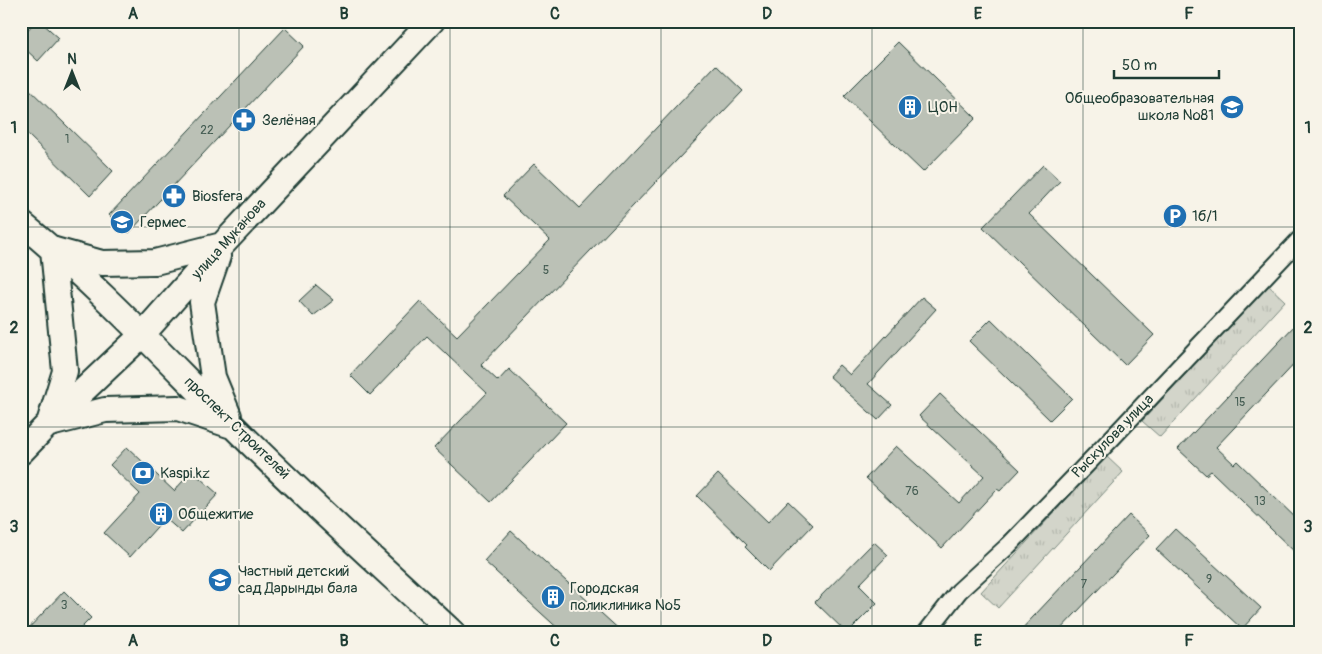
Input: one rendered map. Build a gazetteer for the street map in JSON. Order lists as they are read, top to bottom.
{
  "streets": {
    "main road": ["улица Муканова", "проспект Строителей"],
    "street": ["Рыскулова улица"]
  },
  "crossings": [
    ["улица Муканова", "проспект Строителей"]
  ],
  "places": {
    "building": ["ЦОН", "Общежитие", "Городская поликлиника №5"],
    "school or university": ["Общеобразовательная школа №81", "Гермес", "Частный детский сад Дарынды бала"],
    "pharmacy": ["Зелёная", "Biosfera"],
    "parking": ["1б/1"],
    "bank": ["Kaspi.kz"]
  },
  "house_numbers": [
    "22",
    "1",
    "5",
    "15",
    "76",
    "13",
    "9",
    "7",
    "3"
  ],
  "scale_bar": "50 m",
  "north": "top",
  "grid": {
    "columns": [
      "A",
      "B",
      "C",
      "D",
      "E",
      "F"
    ],
    "rows": ["1", "2", "3"]
  }
}
